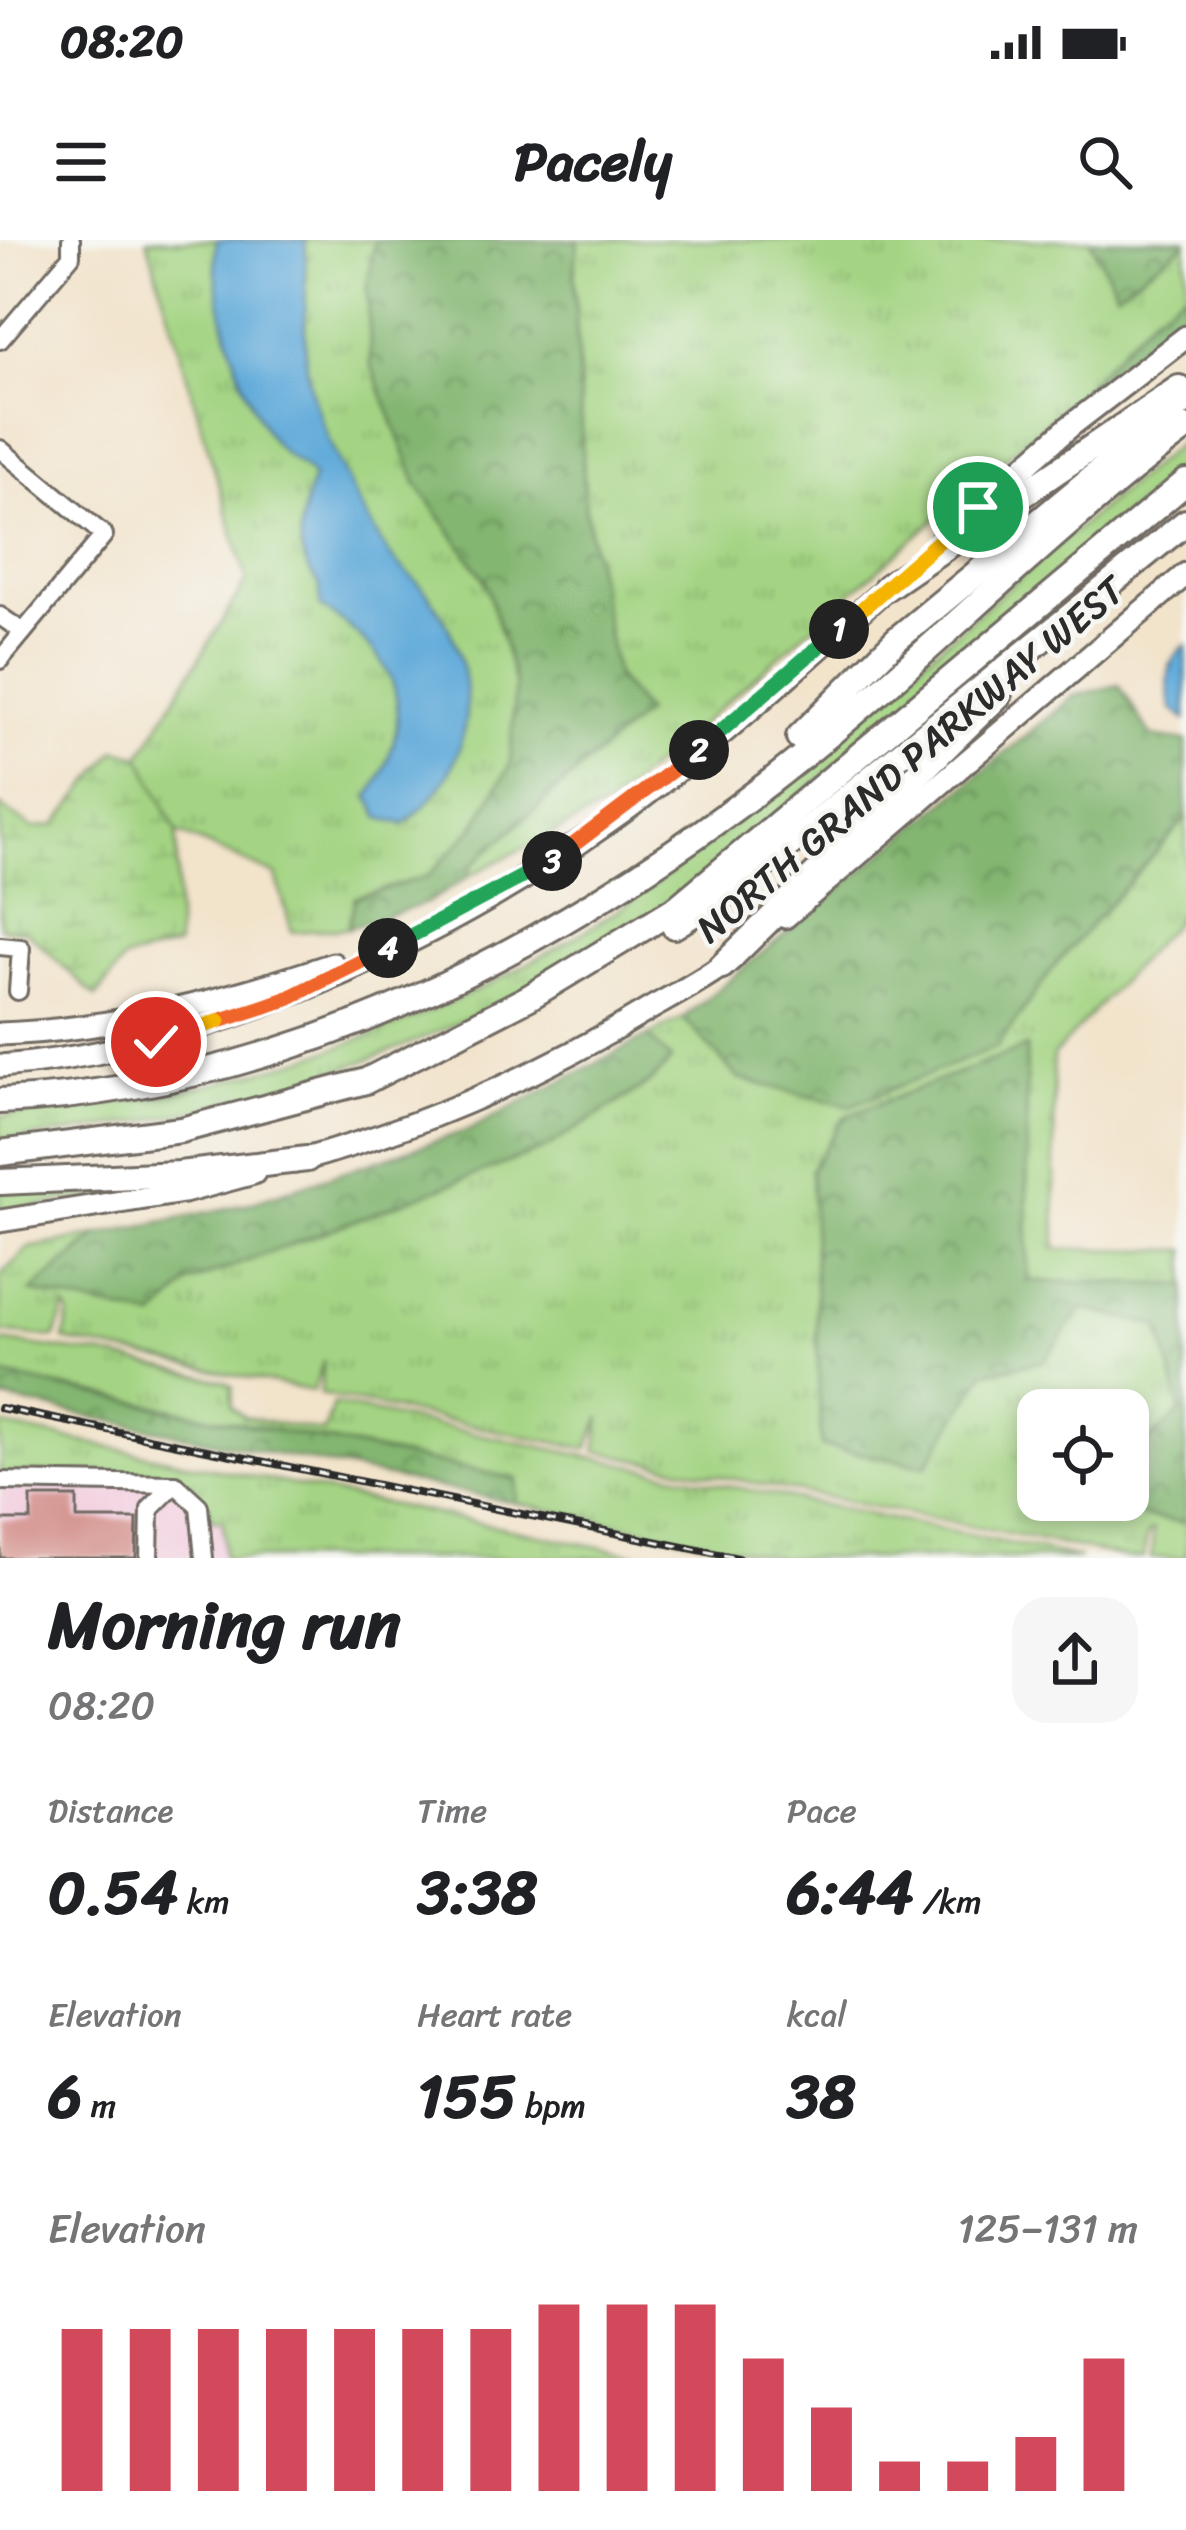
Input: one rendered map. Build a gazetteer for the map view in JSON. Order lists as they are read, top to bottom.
{
  "streets": {
    "highway": ["NORTH GRAND PARKWAY WEST"]
  },
  "page": {
    "status": "08:20",
    "header": "Pacely",
    "pins": [
      "1",
      "2",
      "3",
      "4"
    ],
    "heading": ["Morning run", "08:20"],
    "stats": [
      ["Distance", "0.54 km"],
      ["Time", "3:38"],
      ["Pace", "6:44 /km"],
      ["Elevation", "6 m"],
      ["Heart rate", "155 bpm"],
      ["kcal", "38"]
    ],
    "chart": ["Elevation", "125–131 m"]
  }
}
